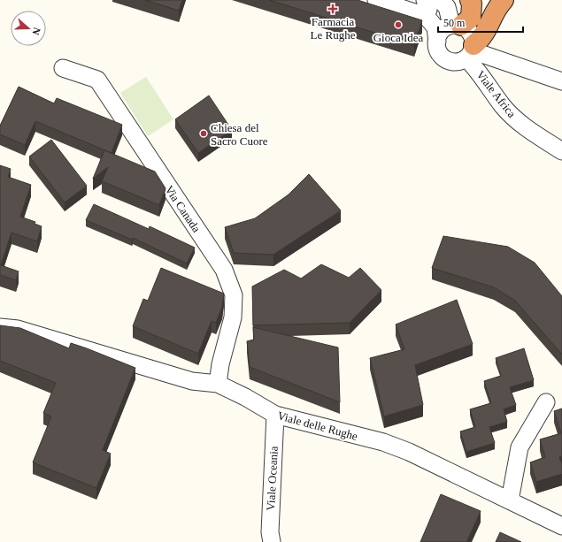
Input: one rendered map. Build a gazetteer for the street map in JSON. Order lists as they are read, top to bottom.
{
  "streets": {
    "street": [
      "Viale Africa",
      "Via Canada",
      "Viale delle Rughe",
      "Viale Oceania"
    ]
  },
  "crossings": [
    ["Via Canada", "Viale delle Rughe"],
    ["Viale delle Rughe", "Viale Oceania"]
  ],
  "places": {
    "health": ["Farmacia Le Rughe"],
    "other": ["Gioca Idea", "Chiesa del Sacro Cuore"]
  },
  "scale_bar": "50 m",
  "north": "right"
}
